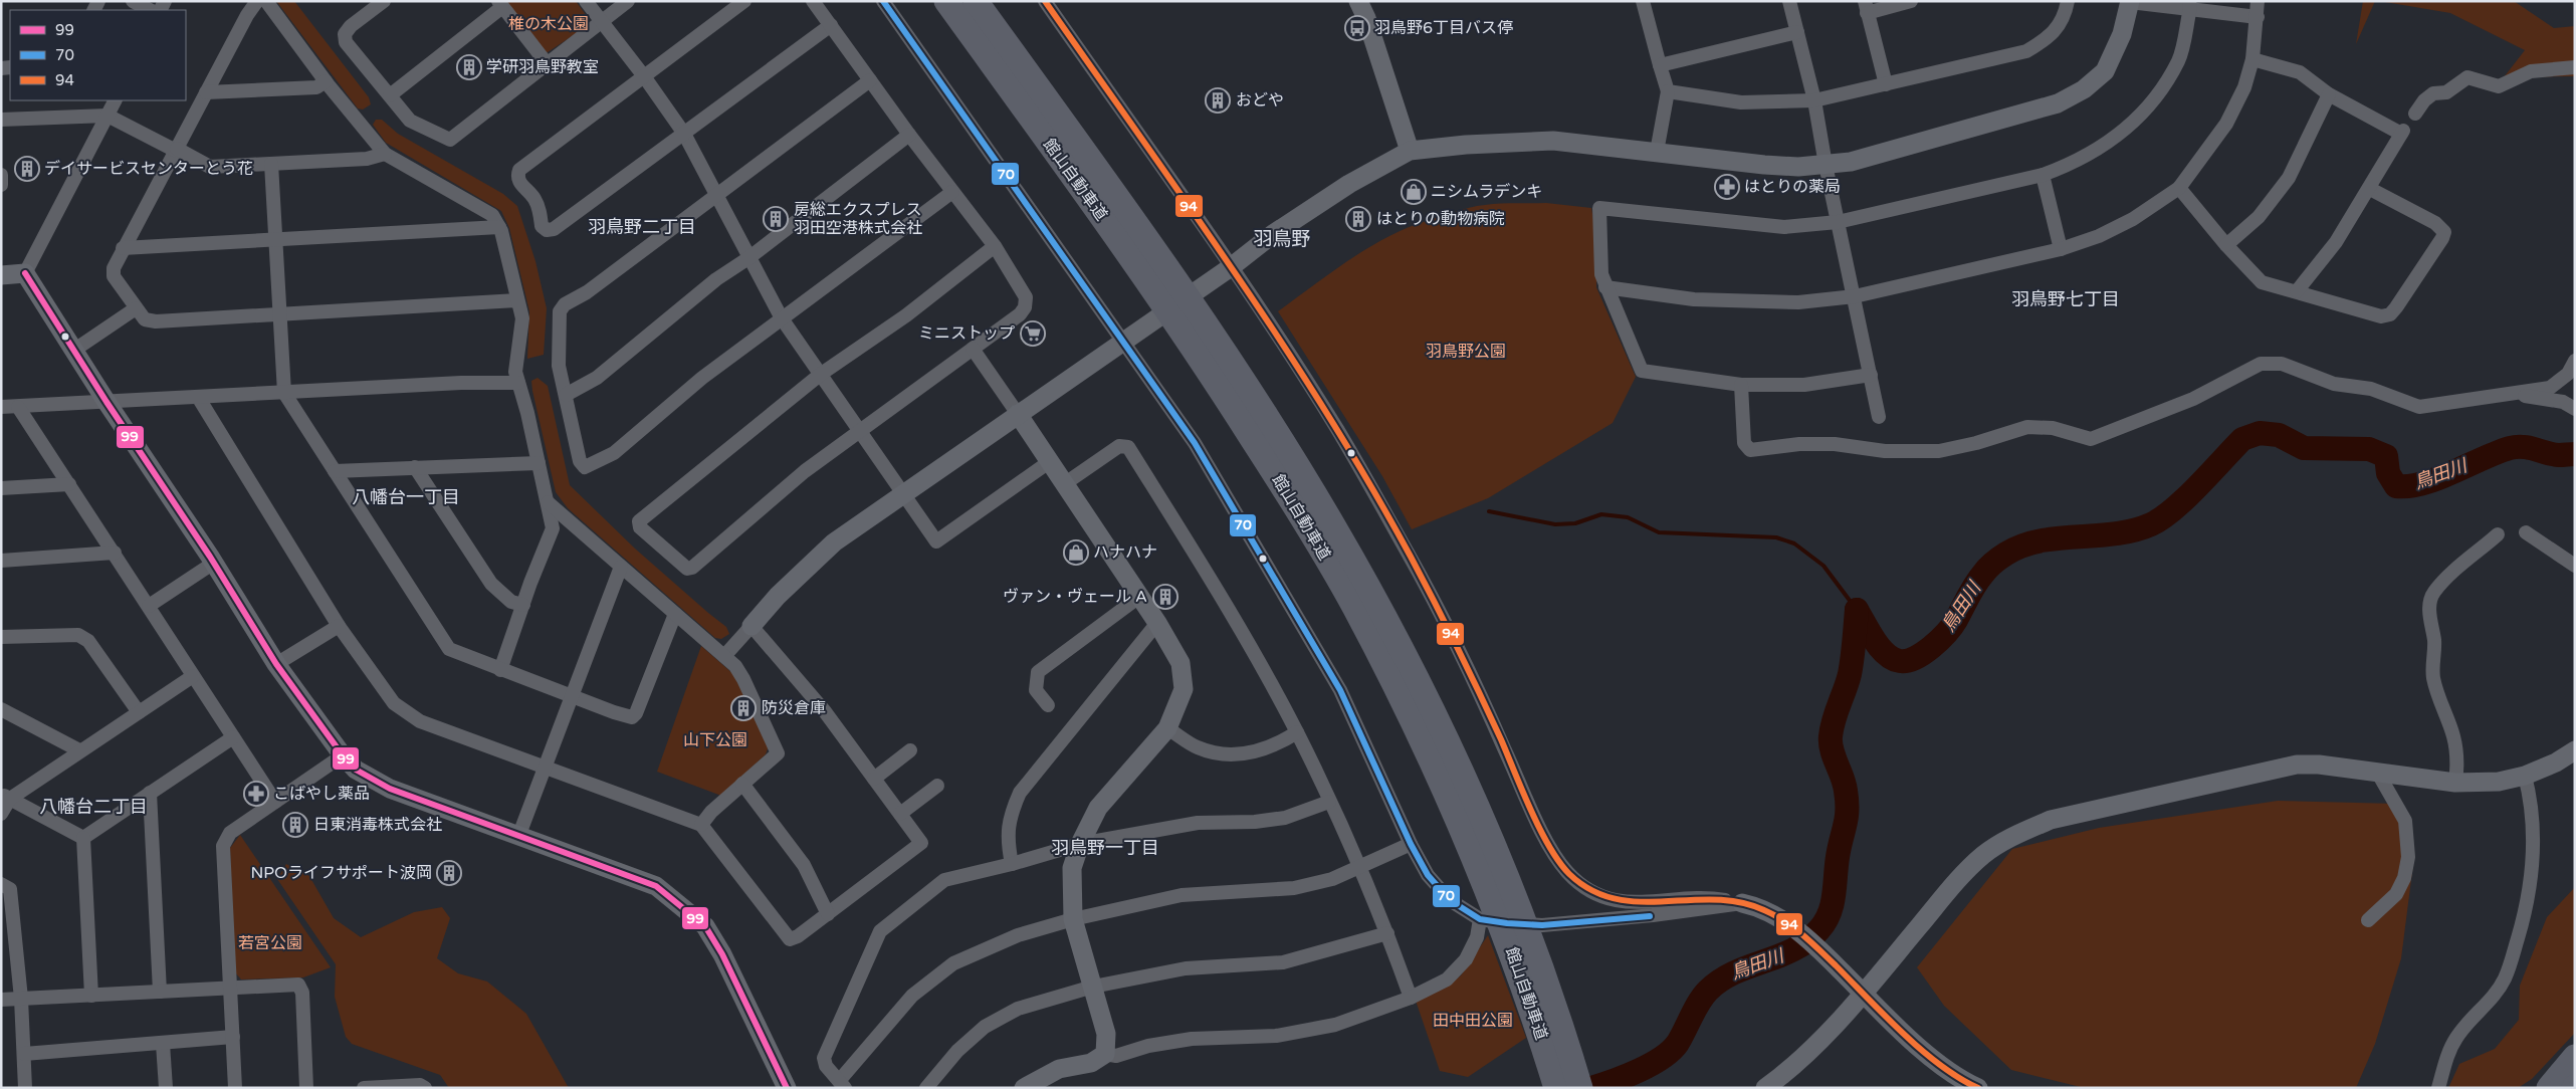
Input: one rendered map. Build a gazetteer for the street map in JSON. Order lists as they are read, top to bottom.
{
  "streets": {
    "highway": ["館山自動車道"]
  },
  "districts": [
    "羽鳥野二丁目",
    "羽鳥野",
    "羽鳥野七丁目",
    "八幡台一丁目",
    "八幡台二丁目",
    "羽鳥野一丁目"
  ],
  "water": ["鳥田川"],
  "parks": [
    "椎の木公園",
    "羽鳥野公園",
    "山下公園",
    "若宮公園",
    "田中田公園"
  ],
  "places": {
    "bus stop": ["羽鳥野6丁目バス停"],
    "building": [
      "学研羽鳥野教室",
      "おどや",
      "デイサービスセンターとう花",
      "房総エクスプレス 羽田空港株式会社",
      "はとりの動物病院",
      "ヴァン・ヴェール A",
      "防災倉庫",
      "日東消毒株式会社",
      "NPOライフサポート波岡"
    ],
    "pharmacy": ["はとりの薬局", "こばやし薬品"],
    "shop": ["ニシムラデンキ", "ハナハナ"],
    "supermarket": ["ミニストップ"]
  },
  "lines": ["transit line 70", "transit line 94", "transit line 99"],
  "legend": ["99", "70", "94"]
}
